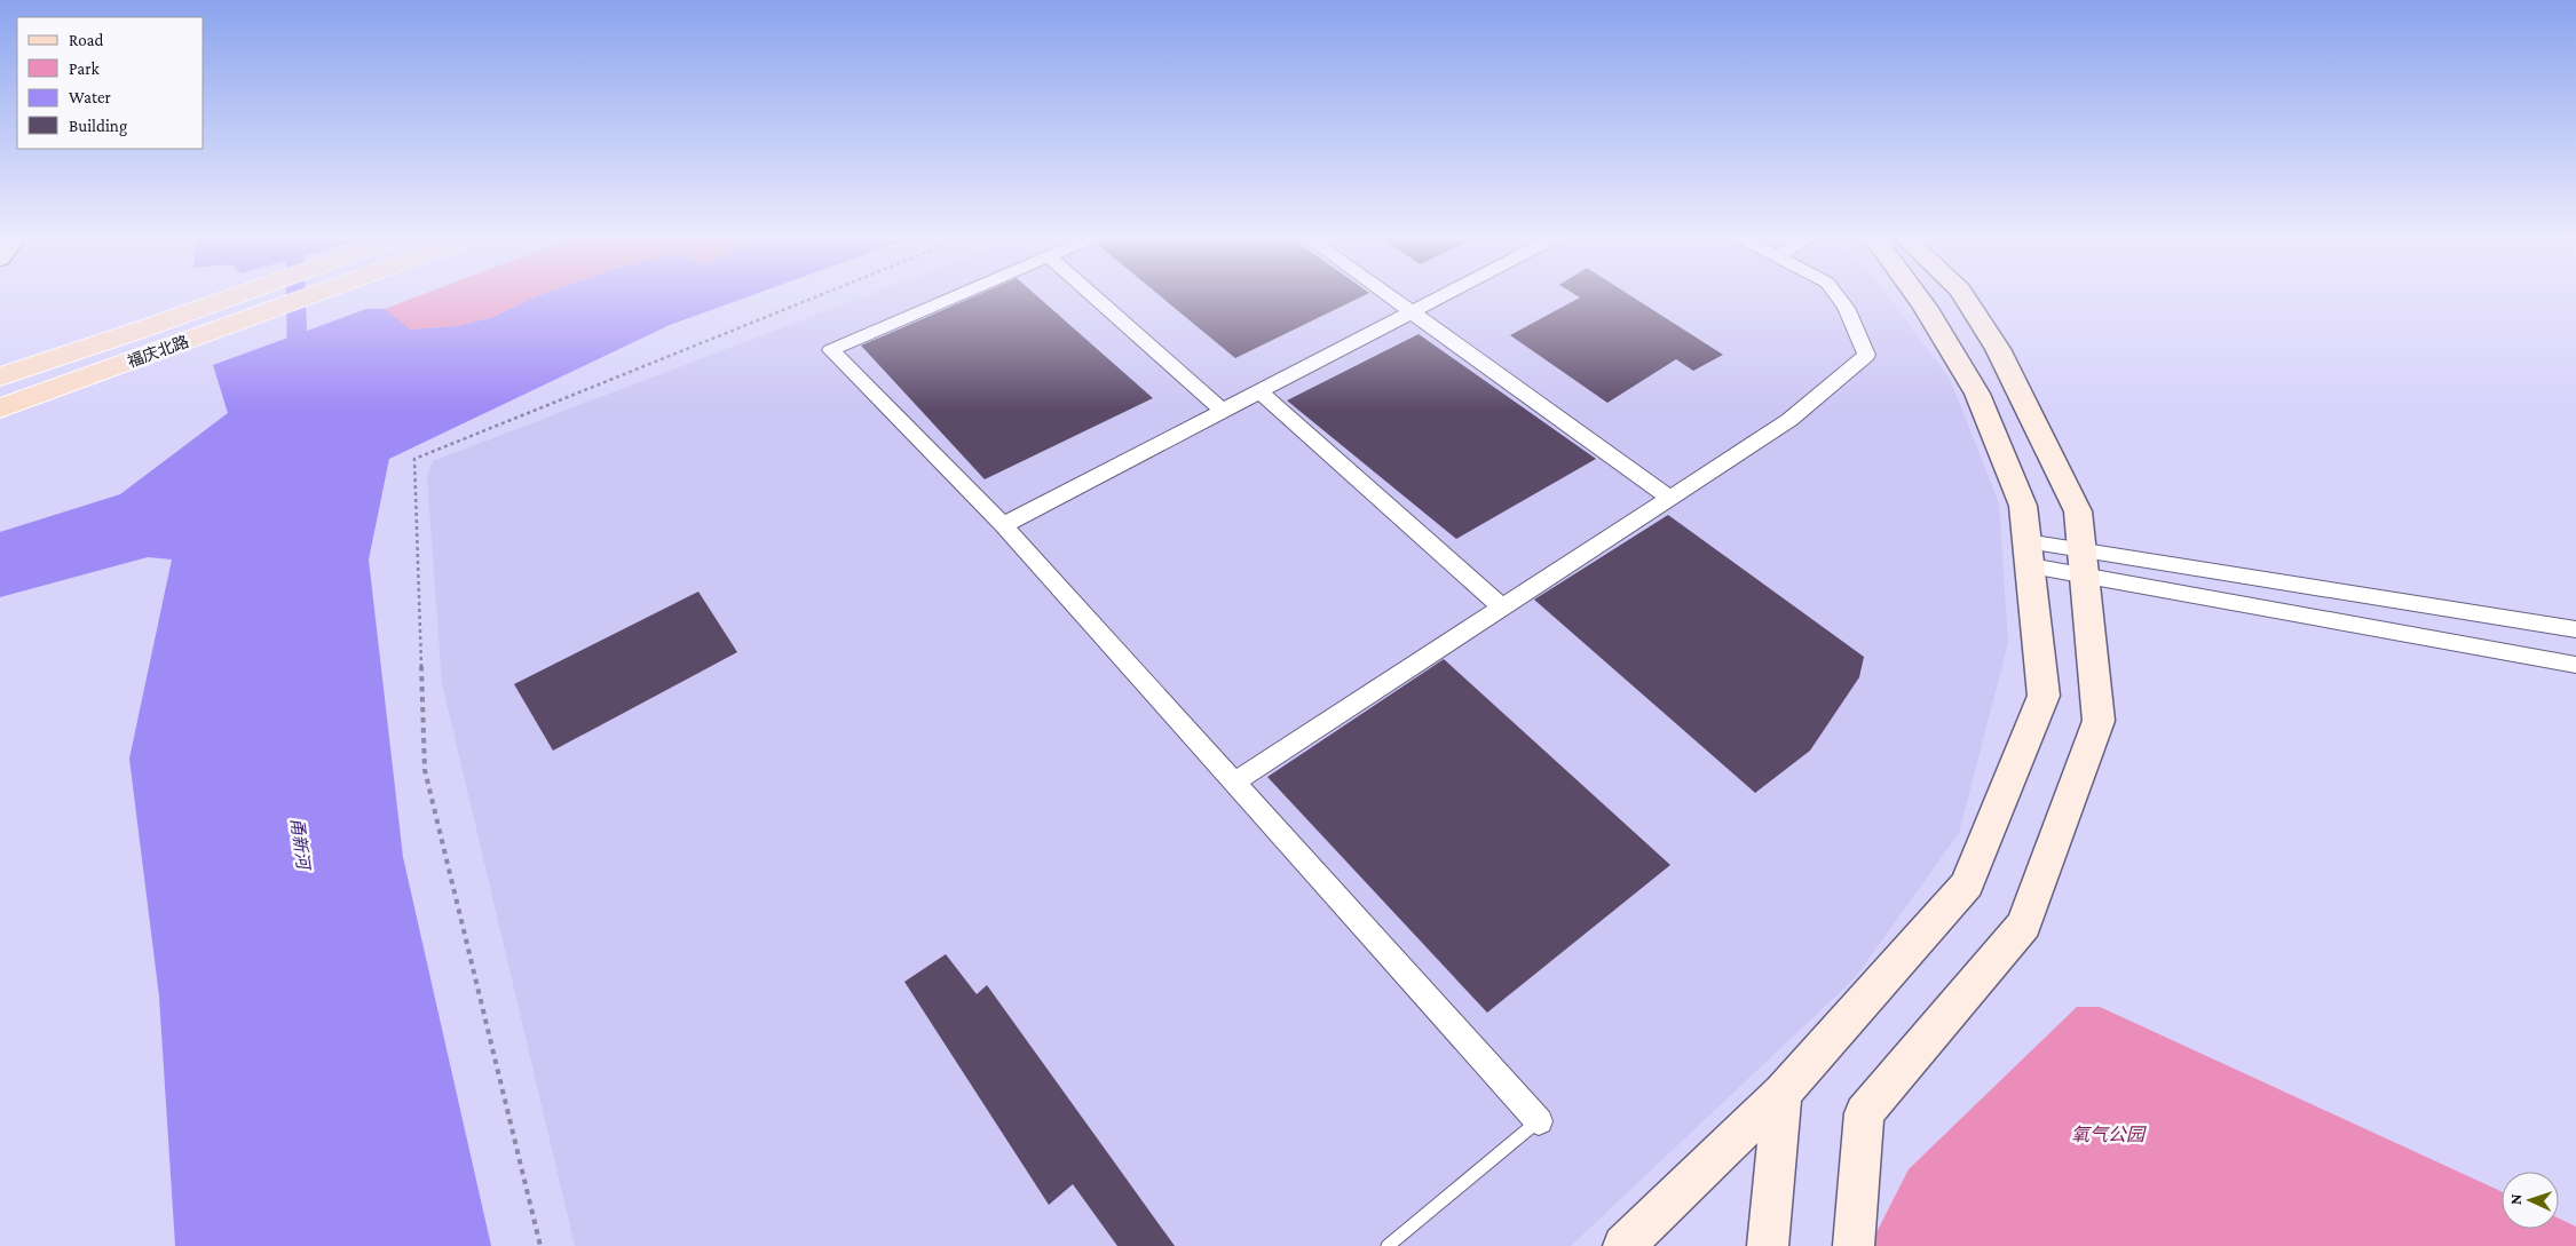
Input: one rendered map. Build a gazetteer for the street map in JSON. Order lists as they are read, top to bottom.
{
  "streets": {
    "main road": ["福庆北路"]
  },
  "water": ["甬新河"],
  "parks": ["氧气公园"],
  "legend": [
    "Road",
    "Park",
    "Water",
    "Building"
  ],
  "north": "left"
}
